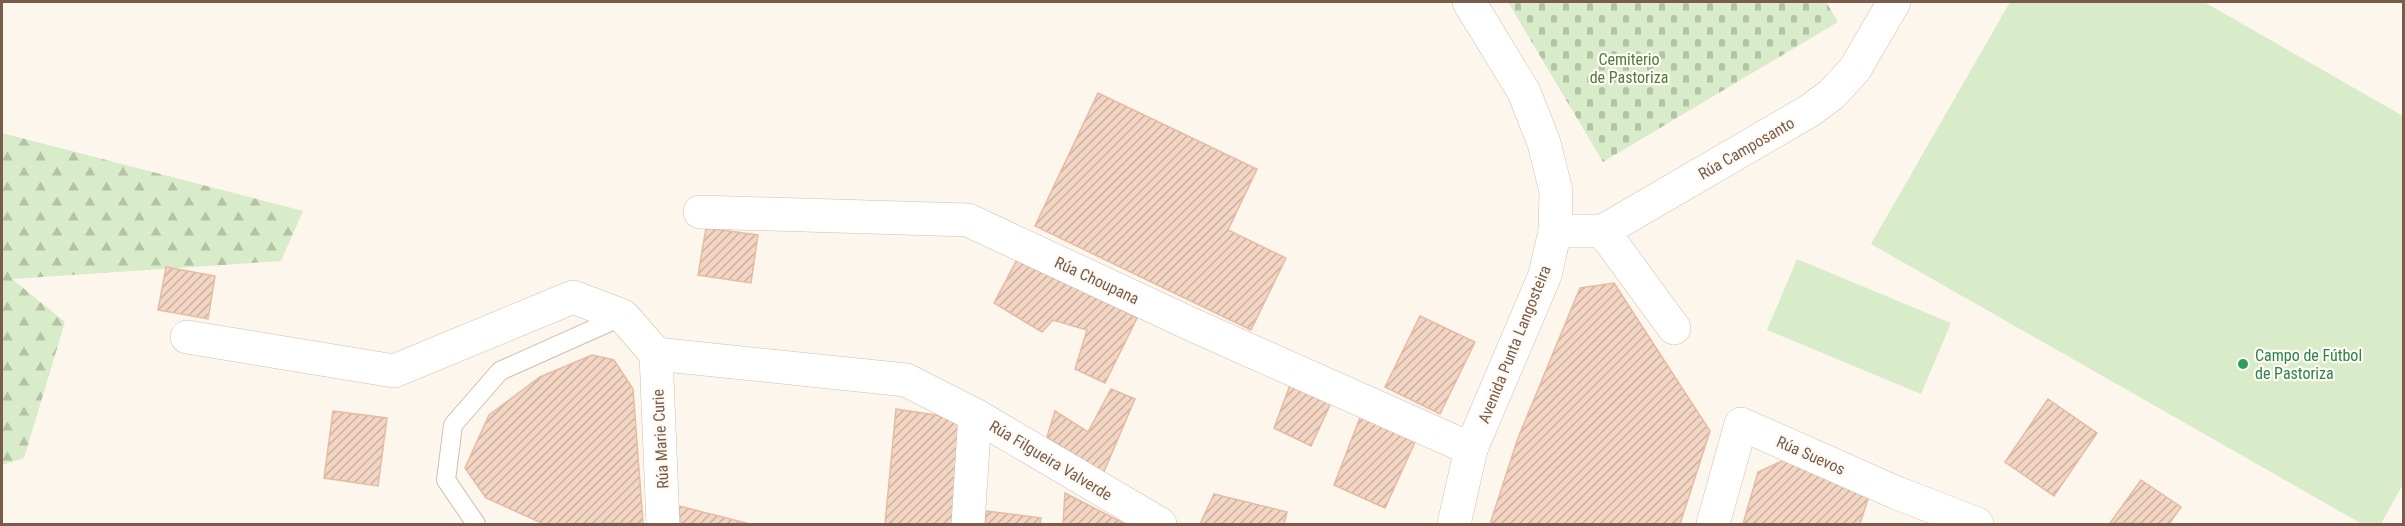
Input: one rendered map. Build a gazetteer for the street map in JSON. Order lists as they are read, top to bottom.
{
  "streets": {
    "street": [
      "Rúa Camposanto",
      "Rúa Choupana",
      "Avenida Punta Langosteira",
      "Rúa Marie Curie",
      "Rúa Suevos",
      "Rúa Filgueira Valverde"
    ]
  },
  "crossings": [
    ["Rúa Choupana", "Avenida Punta Langosteira"]
  ],
  "parks": ["Cemiterio de Pastoriza"],
  "places": ["Campo de Fútbol de Pastoriza"]
}
